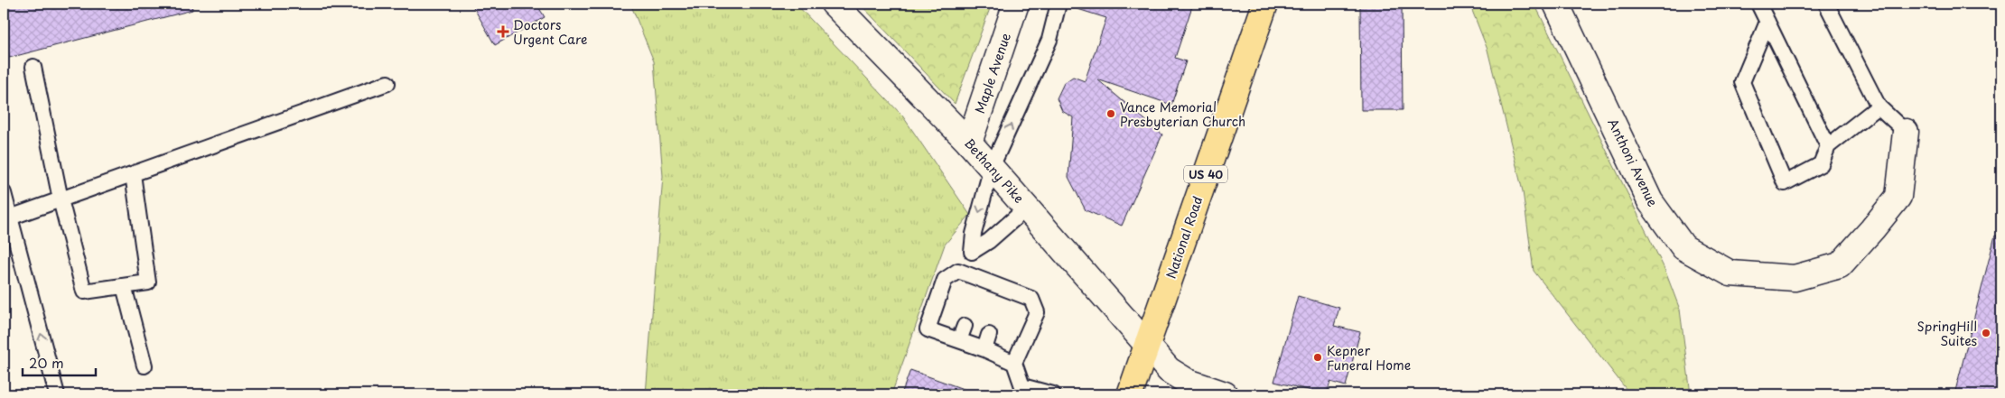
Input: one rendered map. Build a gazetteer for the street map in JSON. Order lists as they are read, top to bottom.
{
  "streets": {
    "main road": ["US 40", "National Road"],
    "street": ["Maple Avenue", "Anthoni Avenue", "Bethany Pike"]
  },
  "crossings": [
    ["Maple Avenue", "Bethany Pike"],
    ["Bethany Pike", "National Road"]
  ],
  "places": {
    "health": ["Doctors Urgent Care"],
    "other": ["Vance Memorial Presbyterian Church", "SpringHill Suites", "Kepner Funeral Home"]
  },
  "scale_bar": "20 m"
}
